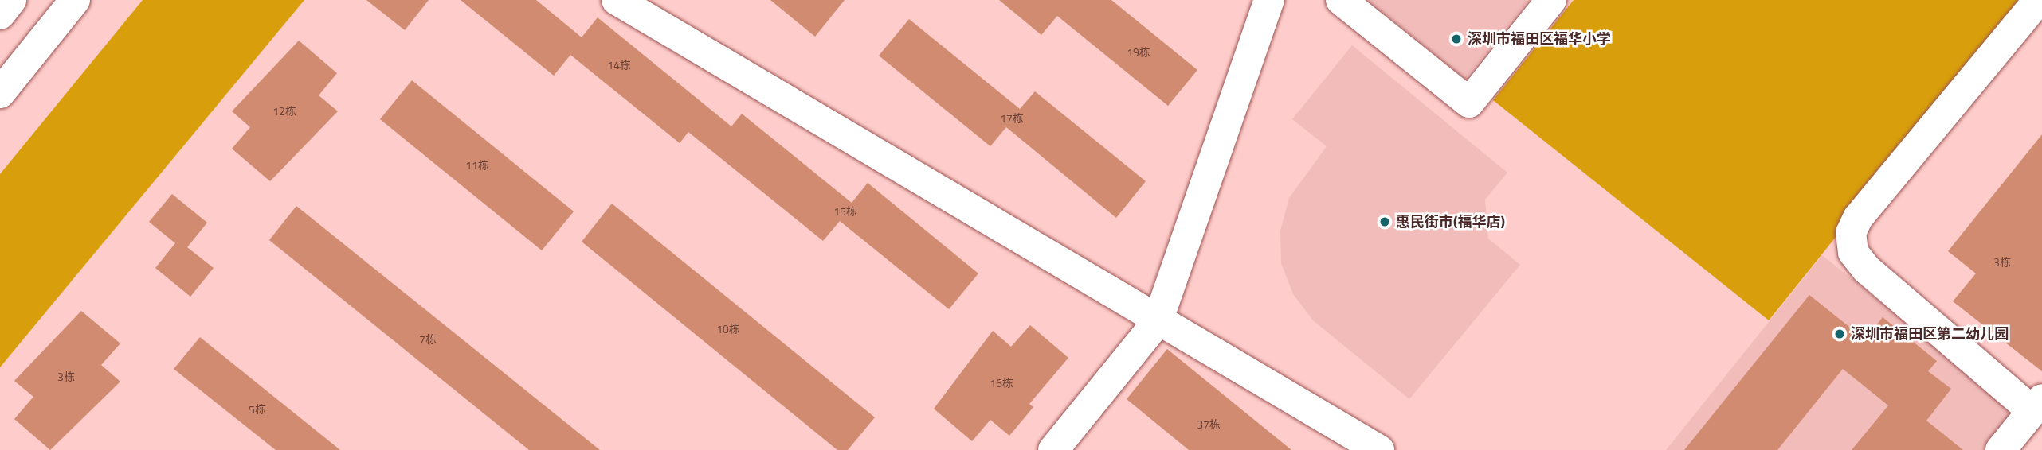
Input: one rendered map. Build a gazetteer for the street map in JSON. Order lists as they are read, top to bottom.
{
  "places": ["深圳市福田区福华小学", "惠民街市(福华店)", "深圳市福田区第二幼儿园"],
  "house_numbers": [
    "19栋",
    "14栋",
    "12栋",
    "17栋",
    "11栋",
    "15栋",
    "3栋",
    "10栋",
    "7栋",
    "3栋",
    "16栋",
    "5栋",
    "37栋"
  ]
}
